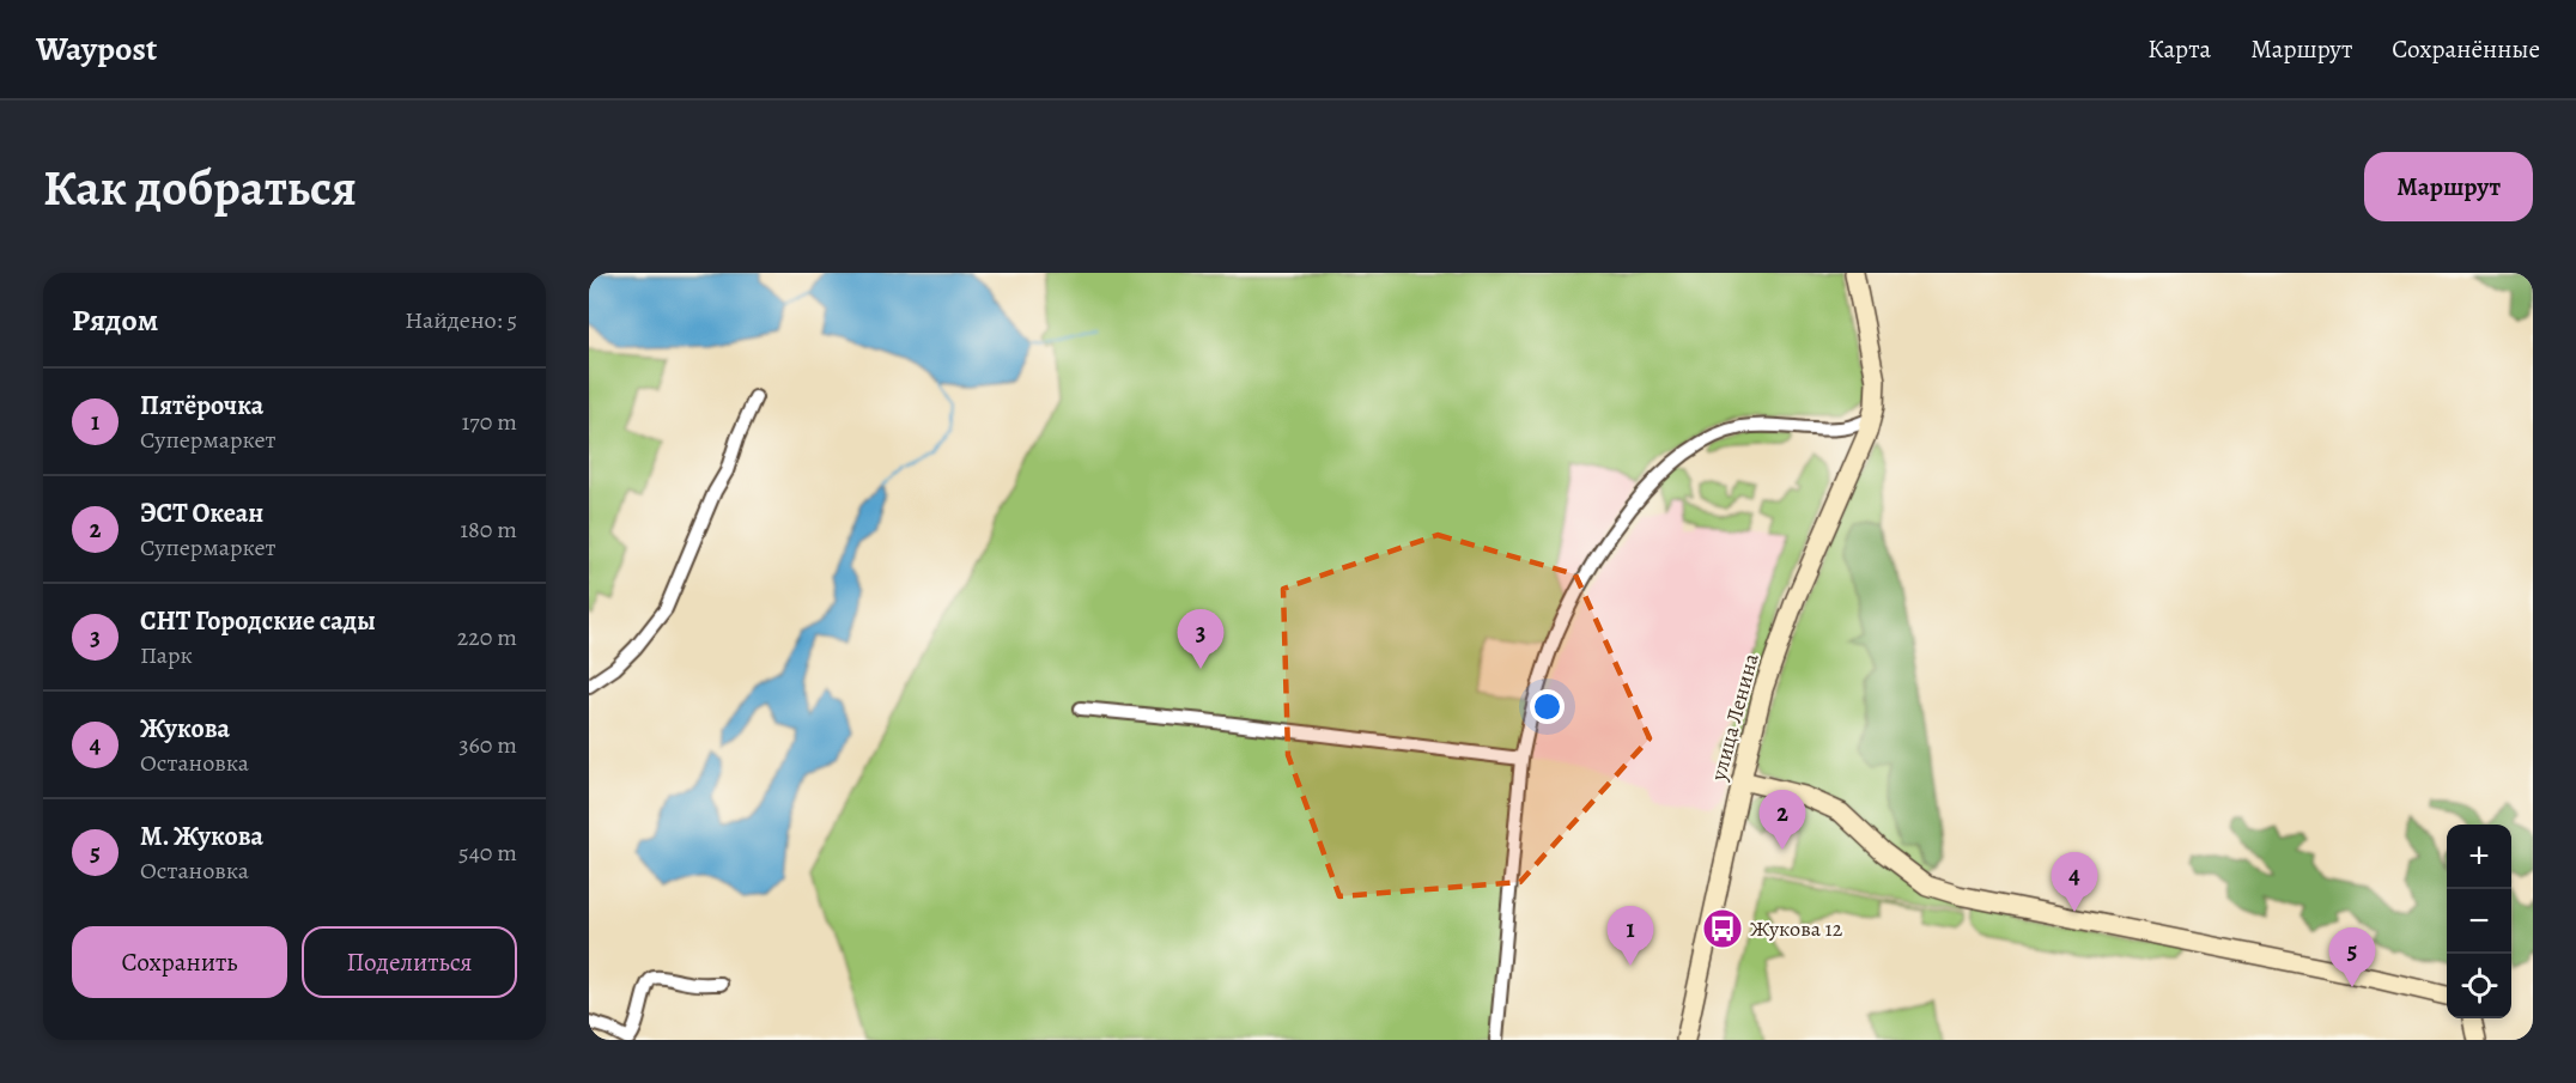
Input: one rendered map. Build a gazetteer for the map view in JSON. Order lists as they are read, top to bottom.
{
  "streets": {
    "main road": ["улица Ленина"]
  },
  "places": {
    "bus stop": ["Жукова 12"]
  },
  "page": {
    "header": "Waypost",
    "nav": ["Карта", "Маршрут", "Сохранённые"],
    "buttons": [
      "Маршрут",
      ["Сохранить", "Поделиться"]
    ],
    "title": "Как добраться",
    "heading": ["Рядом", "Найдено: 5"],
    "list": [
      {
        "mark": "1",
        "name": "Пятёрочка",
        "note": "Супермаркет",
        "value": "170 m"
      },
      {
        "mark": "2",
        "name": "ЭСТ Океан",
        "note": "Супермаркет",
        "value": "180 m"
      },
      {
        "mark": "3",
        "name": "СНТ Городские сады",
        "note": "Парк",
        "value": "220 m"
      },
      {
        "mark": "4",
        "name": "Жукова",
        "note": "Остановка",
        "value": "360 m"
      },
      {
        "mark": "5",
        "name": "М. Жукова",
        "note": "Остановка",
        "value": "540 m"
      }
    ],
    "pins": [
      "3",
      "2",
      "4",
      "1",
      "5"
    ],
    "map_buttons": ["+", "−"]
  }
}
